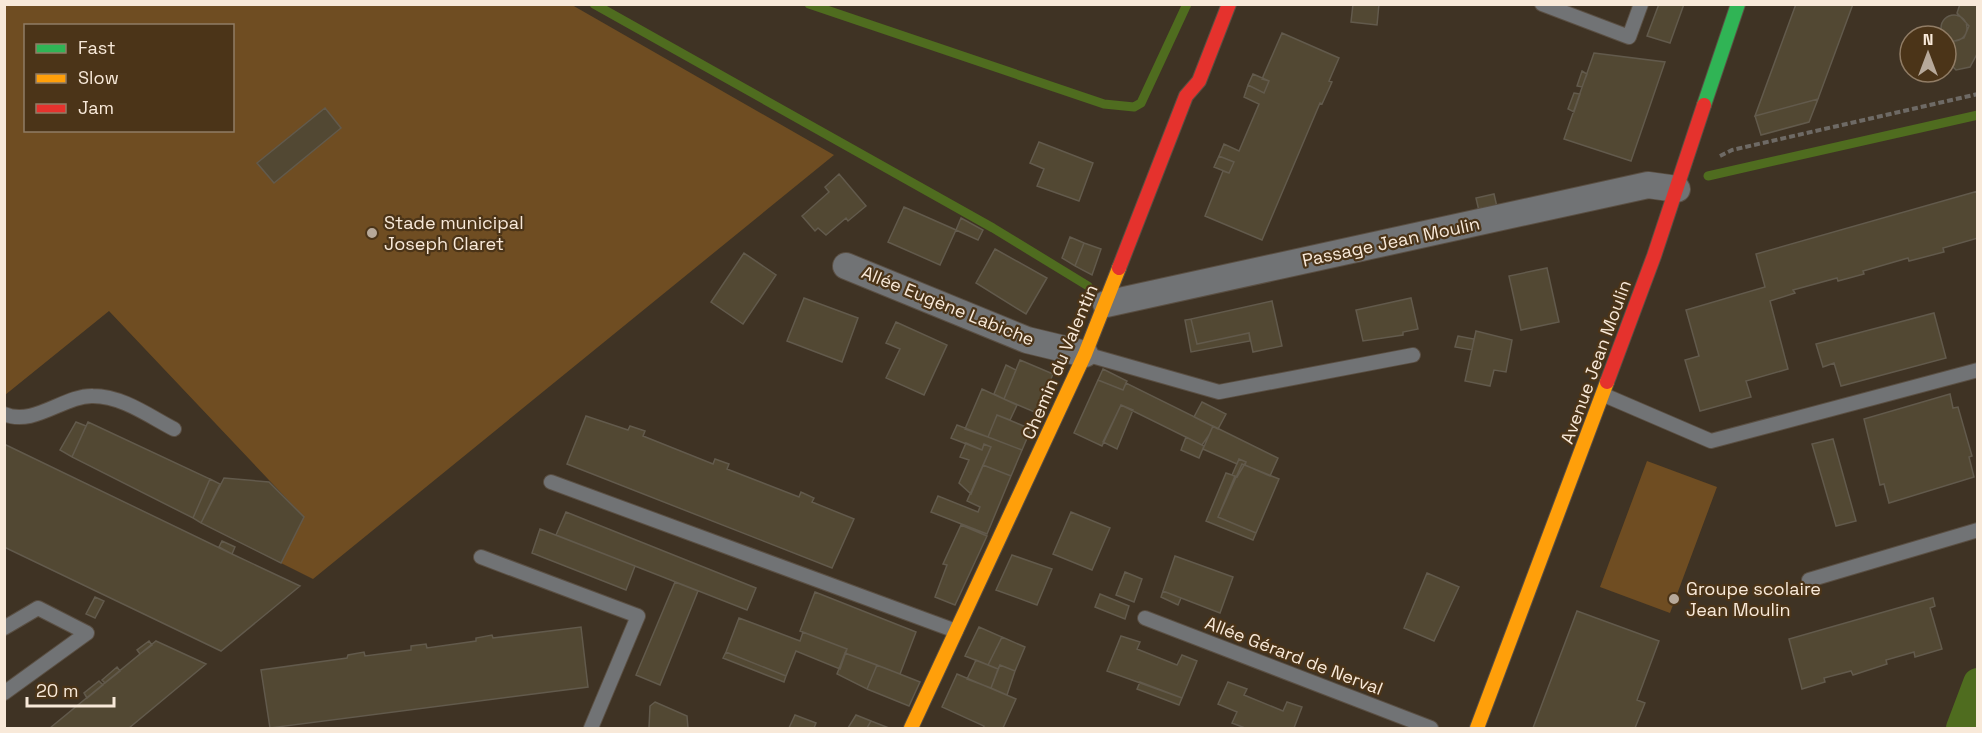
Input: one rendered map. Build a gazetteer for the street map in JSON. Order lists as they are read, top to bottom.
{
  "streets": {
    "street": [
      "Passage Jean Moulin",
      "Allée Eugène Labiche",
      "Chemin du Valentin",
      "Avenue Jean Moulin"
    ],
    "lane": ["Allée Gérard de Nerval"]
  },
  "crossings": [
    ["Passage Jean Moulin", "Chemin du Valentin"],
    ["Passage Jean Moulin", "Avenue Jean Moulin"],
    ["Allée Eugène Labiche", "Chemin du Valentin"]
  ],
  "places": ["Stade municipal Joseph Claret", "Groupe scolaire Jean Moulin"],
  "legend": ["Fast", "Slow", "Jam"],
  "scale_bar": "20 m",
  "north": "top"
}
